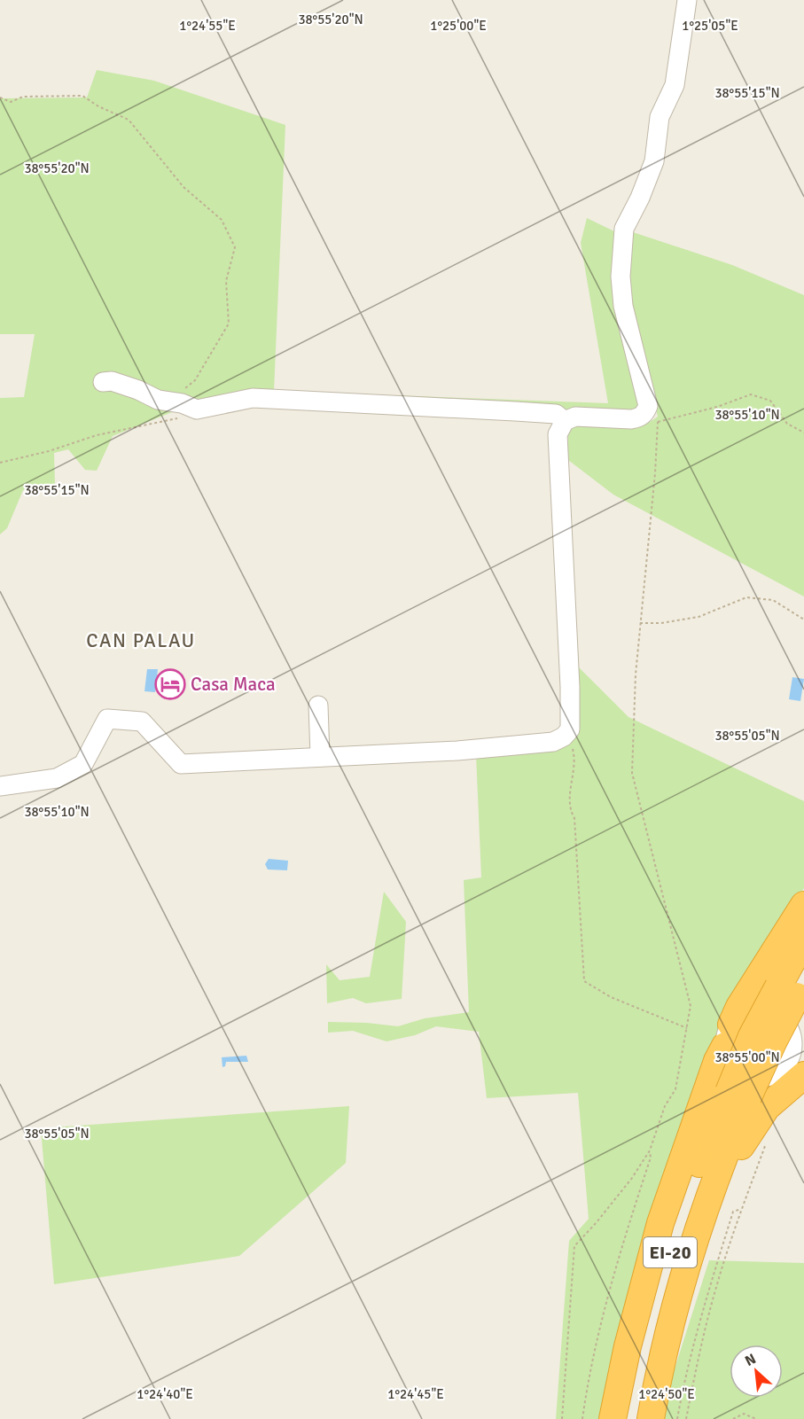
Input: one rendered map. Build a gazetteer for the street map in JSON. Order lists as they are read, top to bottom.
{
  "streets": {
    "highway": ["EI-20"]
  },
  "districts": ["CAN PALAU"],
  "places": {
    "hotel": ["Casa Maca"]
  },
  "north": "top left",
  "coordinates": [
    "38°55'20\"N",
    "1°24'55\"E",
    "1°25'00\"E",
    "1°25'05\"E",
    "38°55'15\"N",
    "38°55'10\"N",
    "38°55'05\"N",
    "38°55'00\"N",
    "1°24'40\"E",
    "1°24'45\"E",
    "1°24'50\"E"
  ]
}
